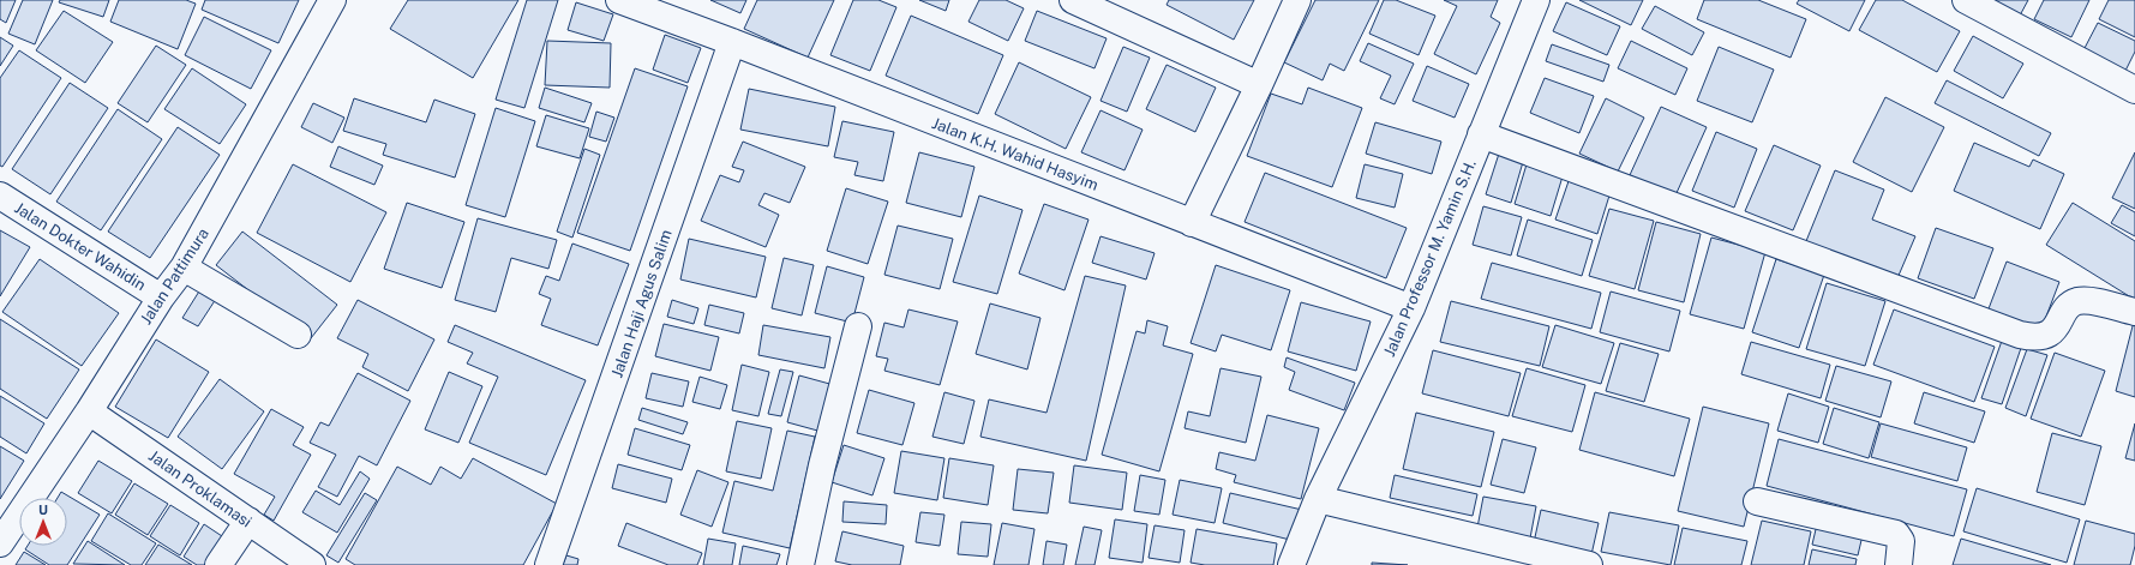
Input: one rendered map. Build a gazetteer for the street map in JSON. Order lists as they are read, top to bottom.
{
  "streets": {
    "street": [
      "Jalan K.H. Wahid Hasyim",
      "Jalan Dokter Wahidin",
      "Jalan Professor M. Yamin S.H.",
      "Jalan Pattimura",
      "Jalan Haji Agus Salim",
      "Jalan Proklamasi"
    ]
  },
  "crossings": [
    ["Jalan K.H. Wahid Hasyim", "Jalan Professor M. Yamin S.H."],
    ["Jalan K.H. Wahid Hasyim", "Jalan Haji Agus Salim"],
    ["Jalan Dokter Wahidin", "Jalan Pattimura"],
    ["Jalan Pattimura", "Jalan Proklamasi"]
  ],
  "north": "top"
}
